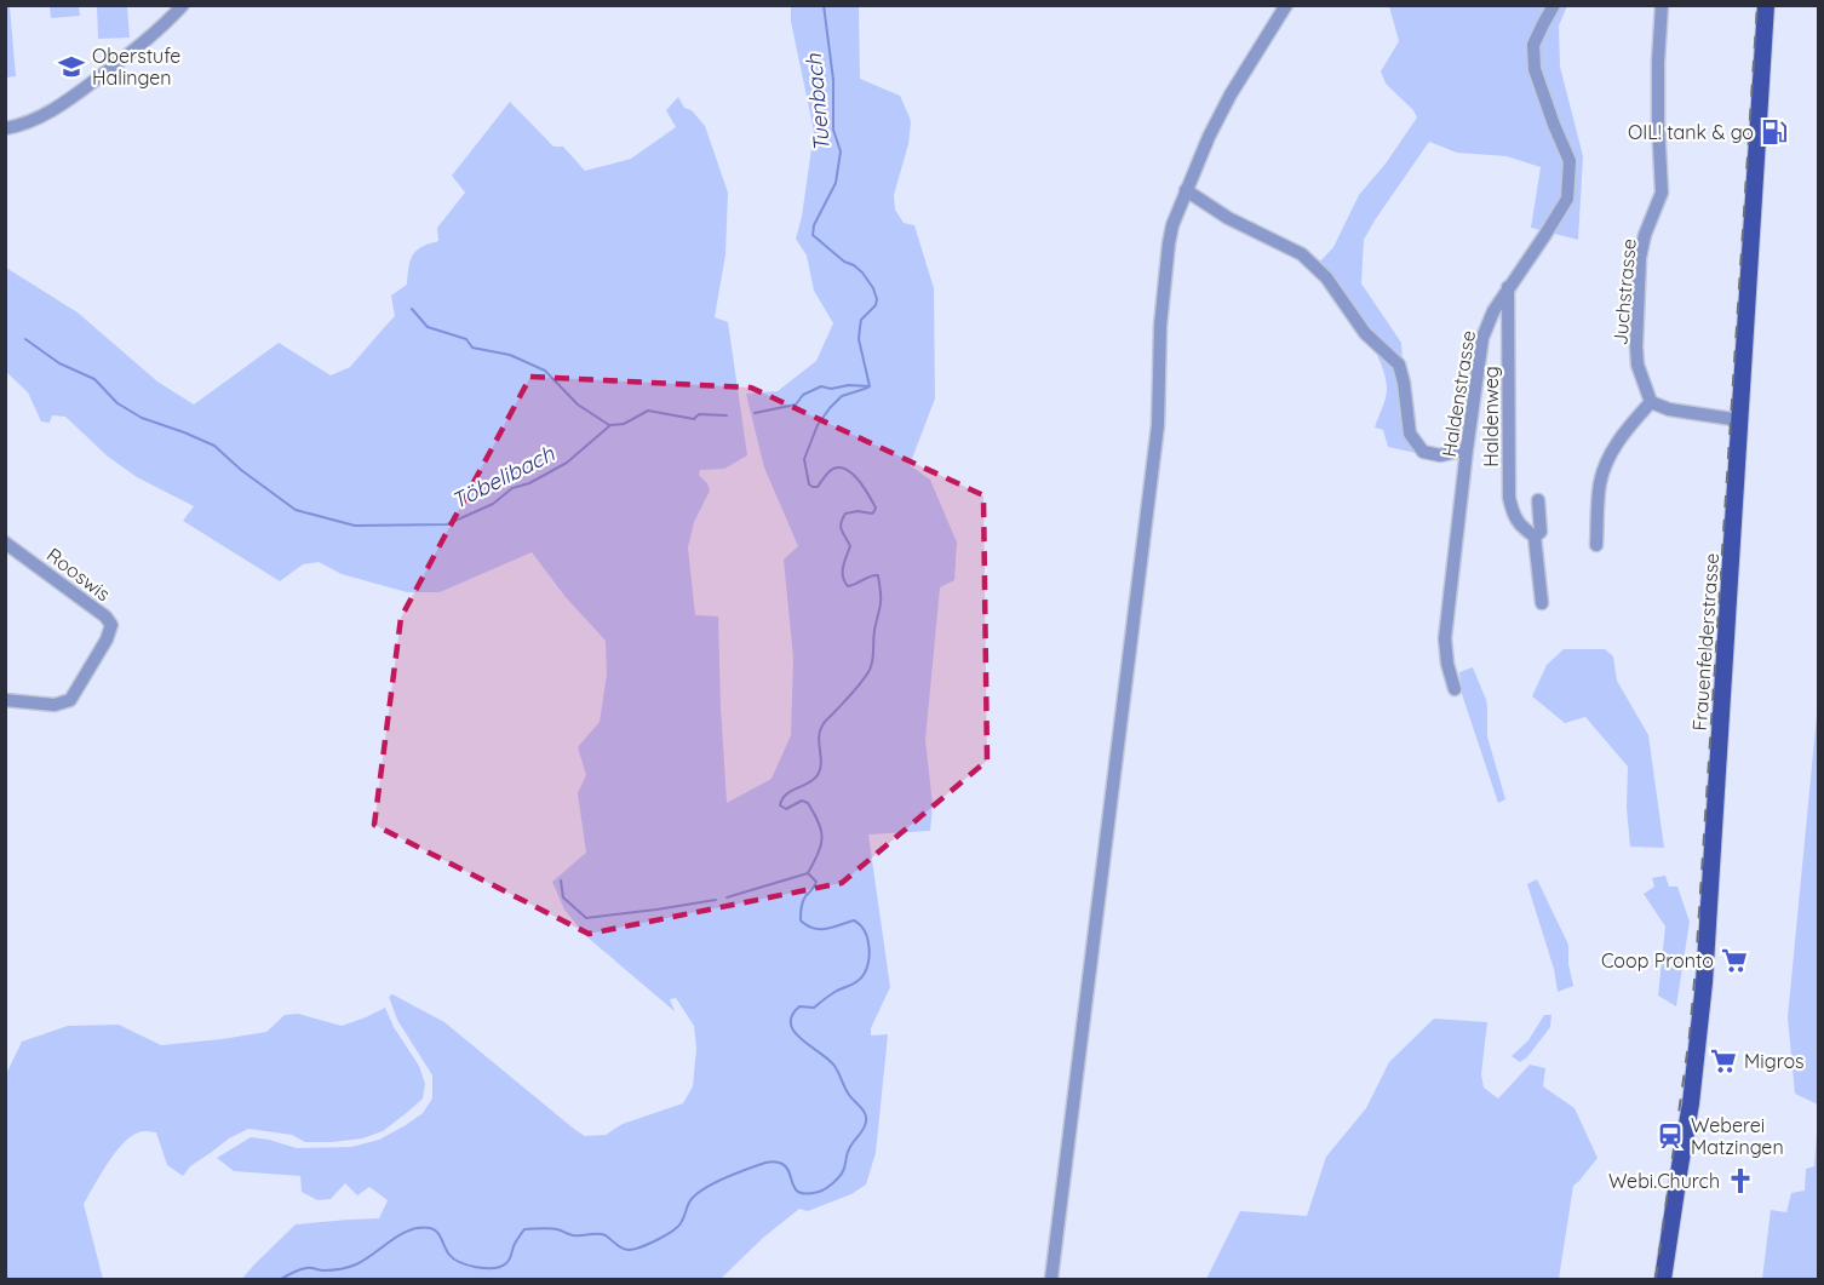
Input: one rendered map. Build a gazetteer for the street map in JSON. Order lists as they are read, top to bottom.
{
  "streets": {
    "main road": ["Frauenfelderstrasse"],
    "street": [
      "Juchstrasse",
      "Haldenstrasse",
      "Haldenweg",
      "Rooswis"
    ]
  },
  "crossings": [
    ["Haldenstrasse", "Haldenweg"]
  ],
  "water": ["Tuenbach", "Töbelibach"],
  "places": {
    "school or university": ["Oberstufe Halingen"],
    "fuel station": ["OIL! tank & go"],
    "supermarket": ["Coop Pronto", "Migros"],
    "station": ["Weberei Matzingen"],
    "church": ["Webi.Church"]
  }
}
